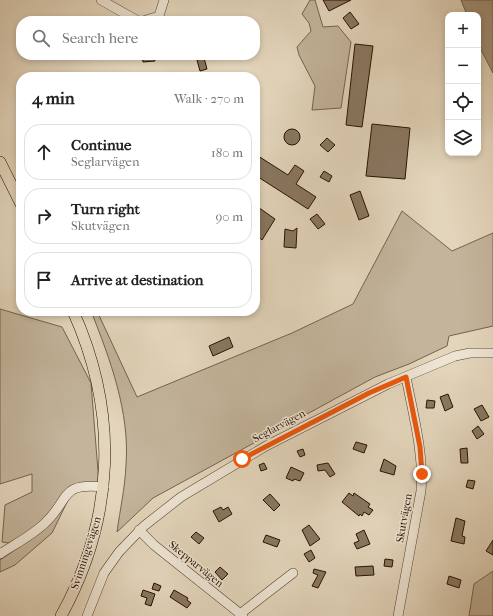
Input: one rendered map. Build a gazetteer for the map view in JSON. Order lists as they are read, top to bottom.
{
  "streets": {
    "main road": ["Svinningevägen"],
    "street": ["Seglarvägen", "Skutvägen", "Skepparvägen"]
  },
  "crossings": [
    ["Seglarvägen", "Skutvägen"],
    ["Seglarvägen", "Skepparvägen"]
  ],
  "page": {
    "map_buttons": ["+", "−"],
    "search": "Search here",
    "heading": ["4 min", "Walk · 270 m"],
    "list": [
      ["Continue", "Seglarvägen", "180 m"],
      ["Turn right", "Skutvägen", "90 m"],
      "Arrive at destination"
    ]
  }
}
